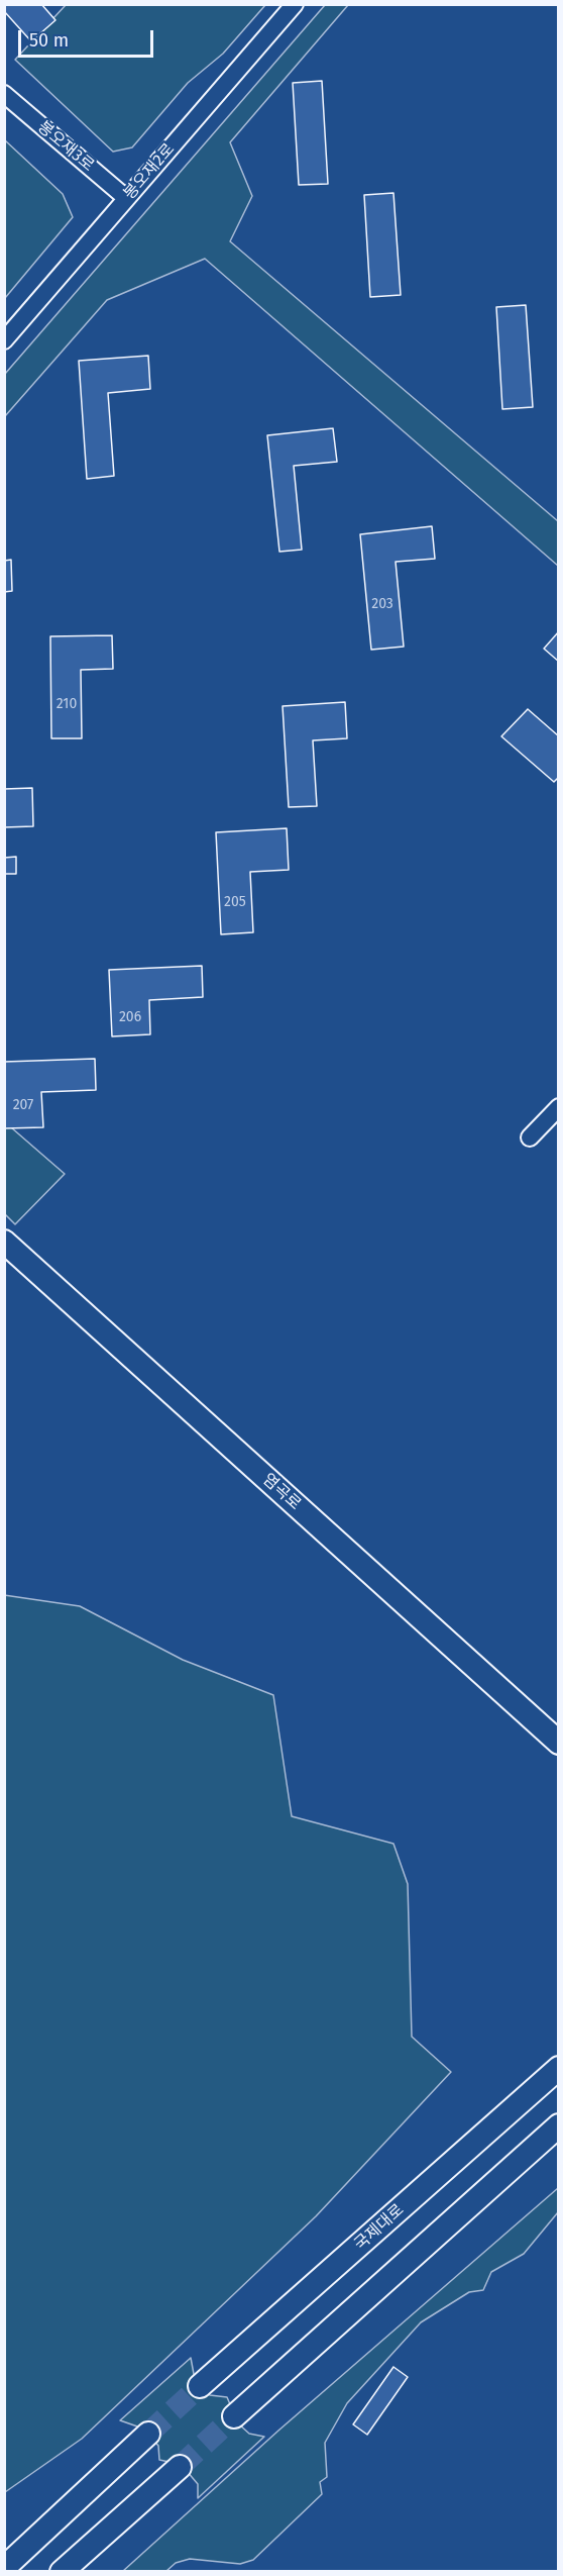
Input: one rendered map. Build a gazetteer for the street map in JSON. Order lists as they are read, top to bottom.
{
  "streets": {
    "main road": ["염곡로", "국제대로"],
    "street": ["봉오재3로", "봉오재2로"]
  },
  "crossings": [
    ["봉오재3로", "봉오재2로"]
  ],
  "house_numbers": [
    "203",
    "210",
    "205",
    "206",
    "207"
  ],
  "scale_bar": "50 m"
}
